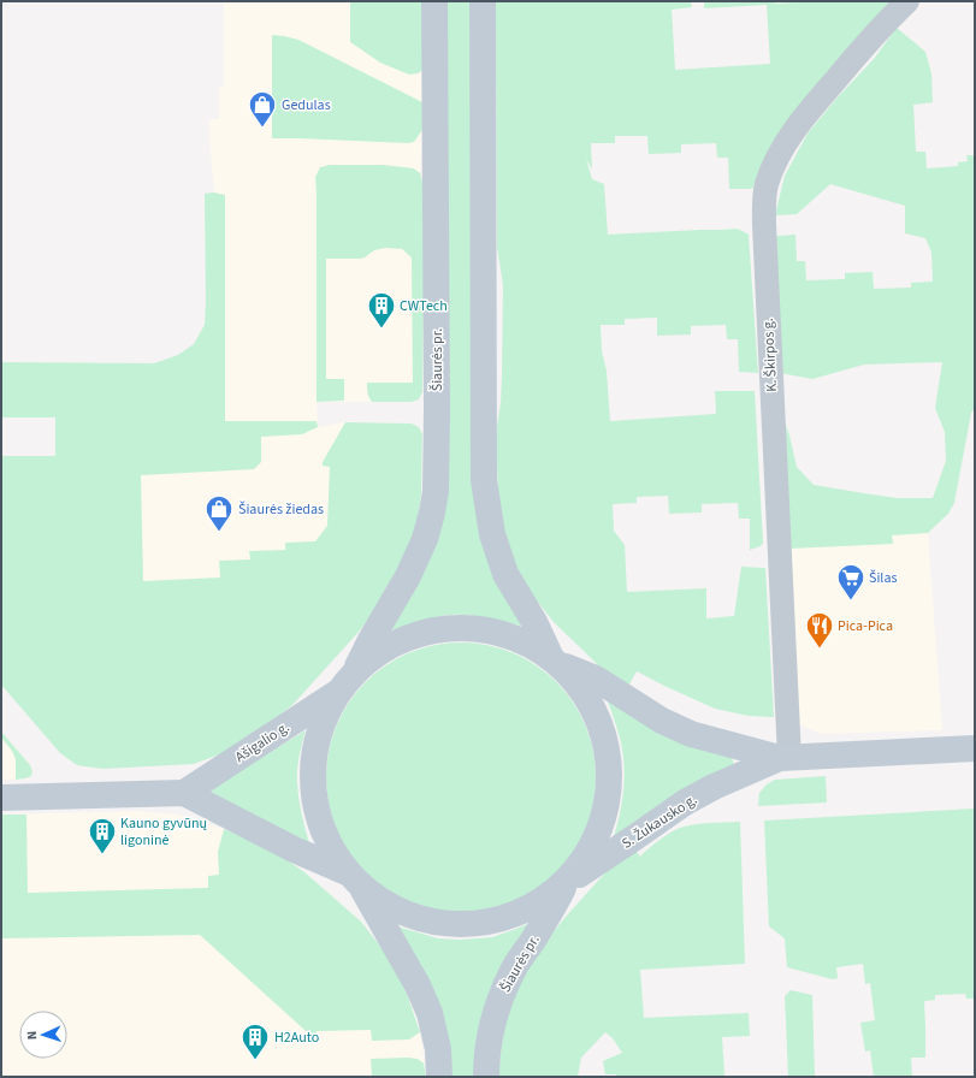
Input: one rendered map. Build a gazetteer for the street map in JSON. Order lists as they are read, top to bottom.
{
  "streets": {
    "main road": ["Šiaurės pr.", "Ašigalio g.", "S. Žukausko g."],
    "street": ["K. Škirpos g."]
  },
  "crossings": [
    ["K. Škirpos g.", "S. Žukausko g."],
    ["Šiaurės pr.", "Ašigalio g."],
    ["Šiaurės pr.", "S. Žukausko g."],
    ["Ašigalio g.", "S. Žukausko g."]
  ],
  "places": {
    "shop": ["Gedulas", "Šiaurės žiedas"],
    "building": ["CWTech", "Kauno gyvūnų ligoninė", "H2Auto"],
    "supermarket": ["Šilas"],
    "restaurant": ["Pica-Pica"]
  },
  "north": "left"
}
